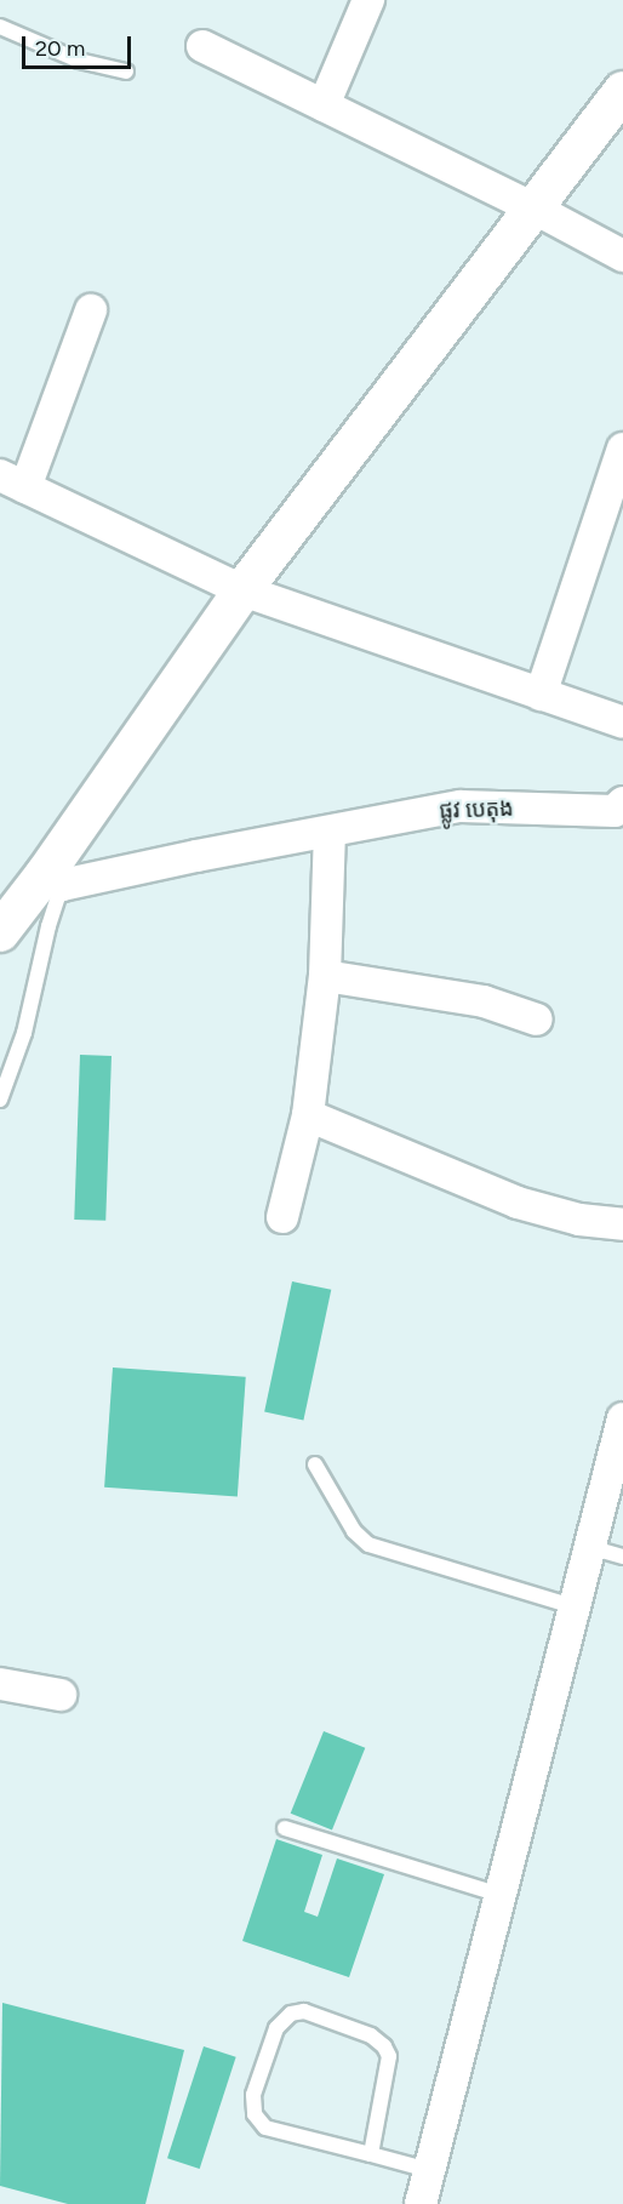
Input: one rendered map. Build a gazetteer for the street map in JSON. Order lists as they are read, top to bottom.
{
  "streets": {
    "street": ["ផ្លូវ បេតុង"]
  },
  "scale_bar": "20 m"
}
